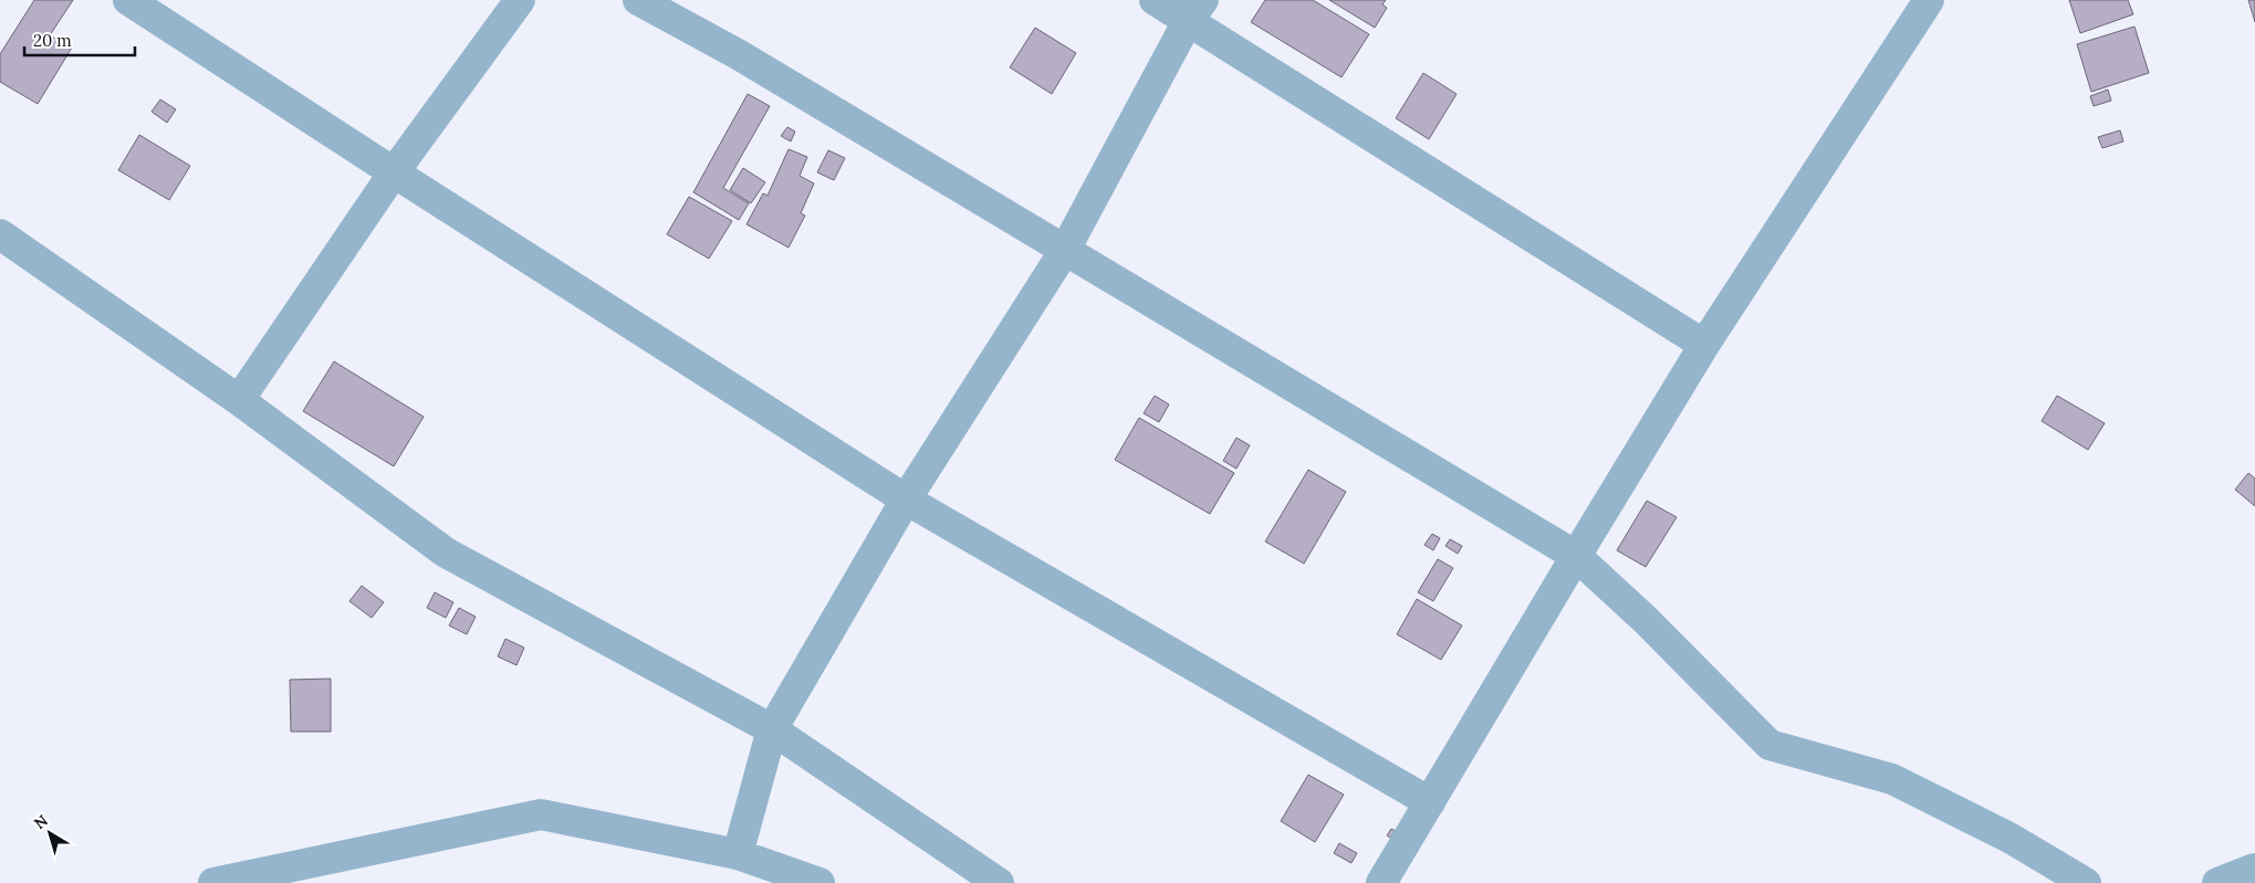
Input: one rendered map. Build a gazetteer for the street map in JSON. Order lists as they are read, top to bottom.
{
  "scale_bar": "20 m",
  "north": "top left"
}
